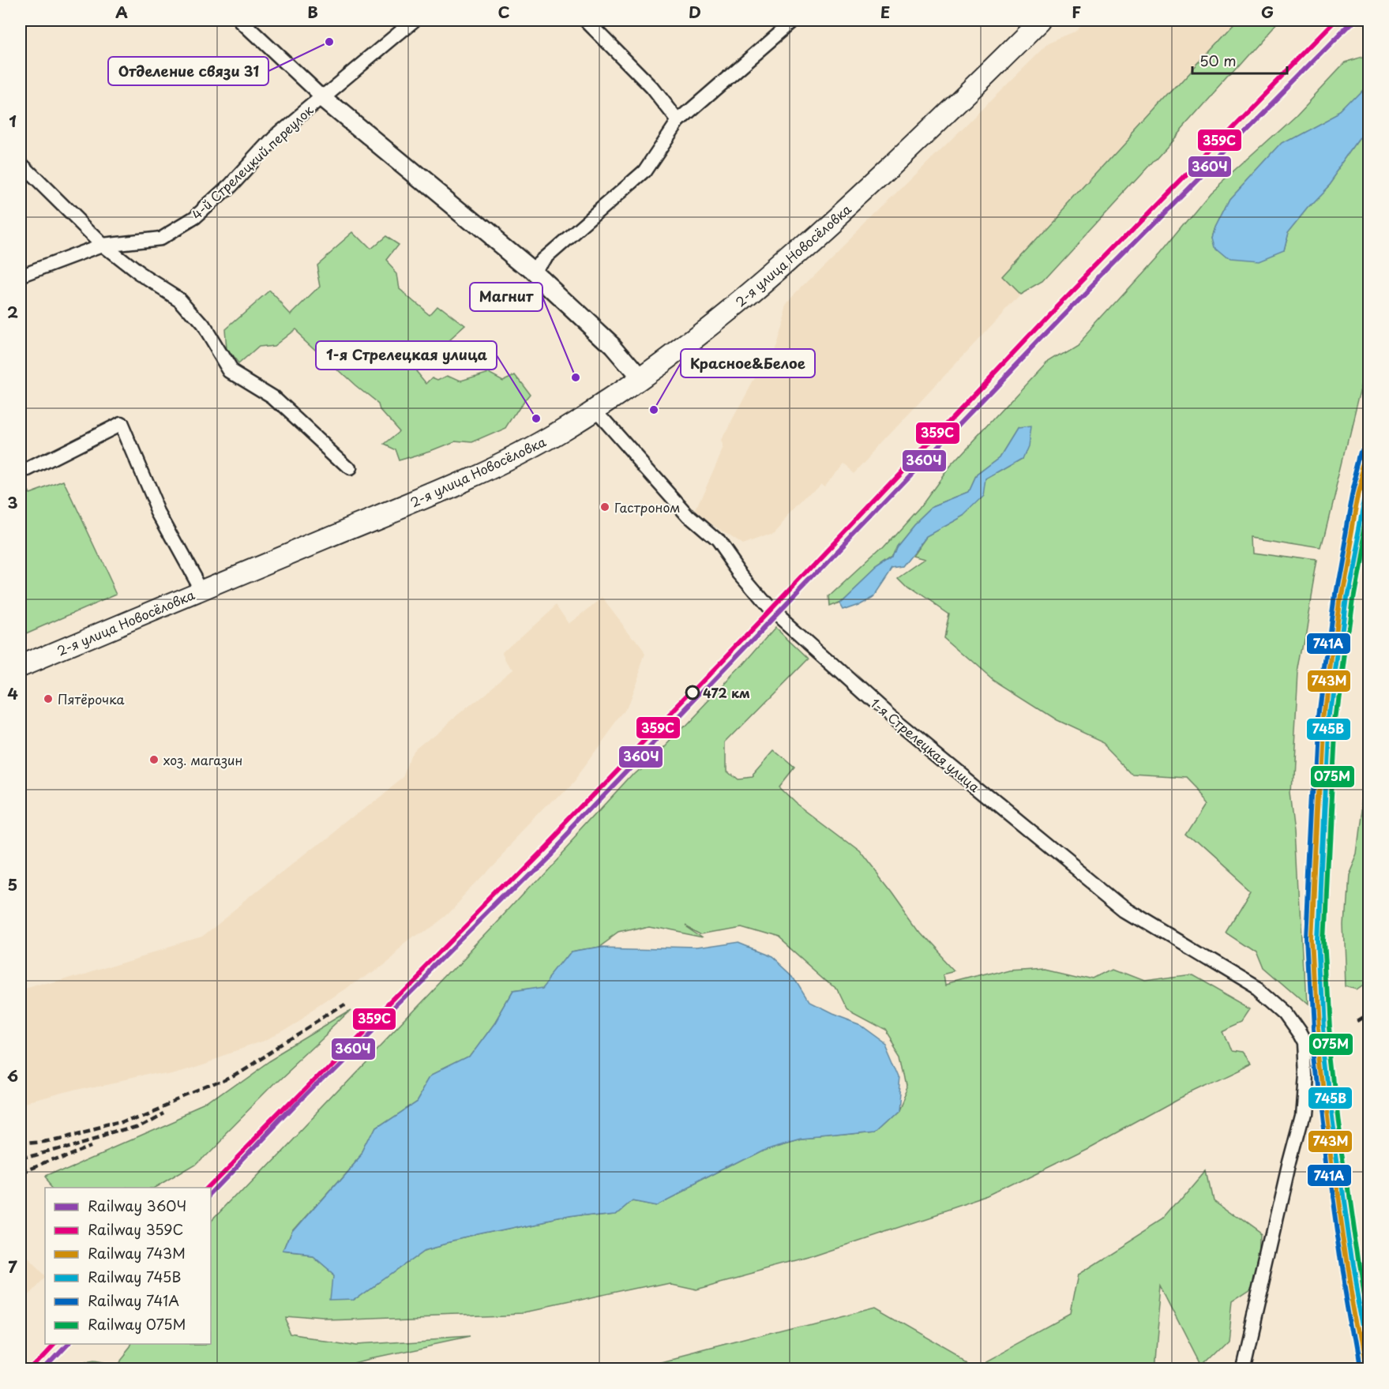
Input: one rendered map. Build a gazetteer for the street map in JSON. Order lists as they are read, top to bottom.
{
  "streets": {
    "main road": ["2-я улица Новосёловка"],
    "street": ["4-й Стрелецкий переулок", "1-я Стрелецкая улица"]
  },
  "crossings": [
    ["2-я улица Новосёловка", "1-я Стрелецкая улица"]
  ],
  "places": [
    "Отделение связи 31",
    "Магнит",
    "Красное&Белое",
    "1-я Стрелецкая улица",
    "Гастроном",
    "472 км",
    "Пятёрочка",
    "хоз. магазин"
  ],
  "lines": [
    "rail line 360Ч",
    "rail line 359С",
    "rail line 741А",
    "rail line 743М",
    "rail line 745В",
    "rail line 075М"
  ],
  "legend": [
    "Railway 360Ч",
    "Railway 359С",
    "Railway 743М",
    "Railway 745В",
    "Railway 741А",
    "Railway 075М"
  ],
  "scale_bar": "50 m",
  "grid": {
    "columns": [
      "A",
      "B",
      "C",
      "D",
      "E",
      "F",
      "G"
    ],
    "rows": [
      "1",
      "2",
      "3",
      "4",
      "5",
      "6",
      "7"
    ]
  }
}
